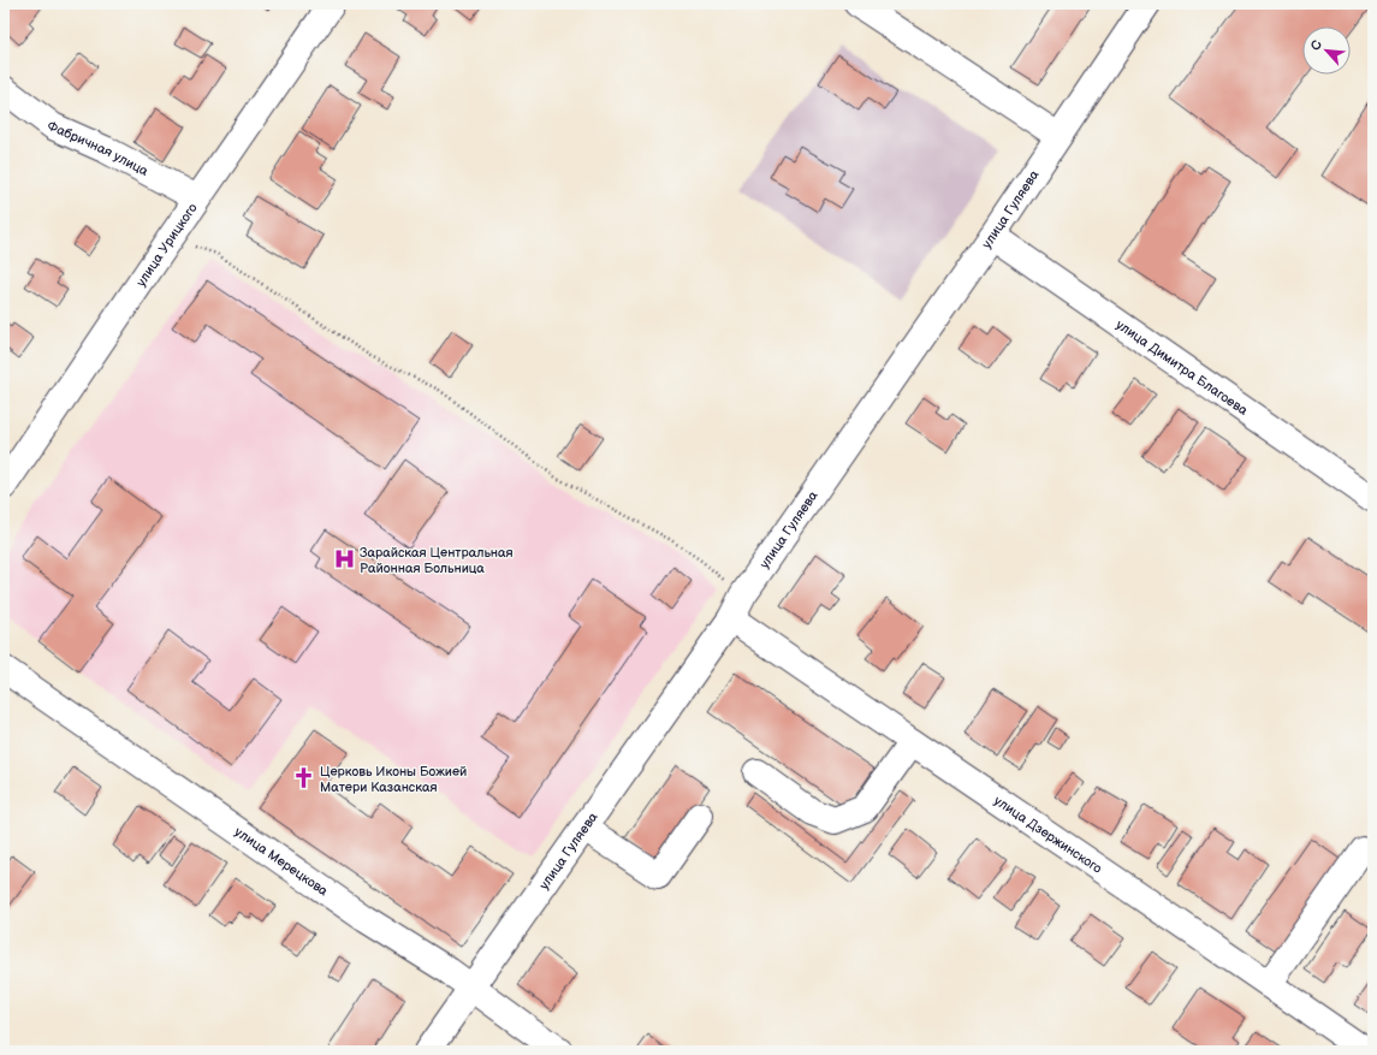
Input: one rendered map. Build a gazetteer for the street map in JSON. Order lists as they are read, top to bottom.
{
  "streets": {
    "street": [
      "Фабричная улица",
      "улица Гуляева",
      "улица Урицкого",
      "улица Димитра Благоева",
      "улица Дзержинского",
      "улица Мерецкова"
    ]
  },
  "crossings": [
    ["Фабричная улица", "улица Урицкого"],
    ["улица Гуляева", "улица Димитра Благоева"],
    ["улица Гуляева", "улица Дзержинского"],
    ["улица Гуляева", "улица Мерецкова"]
  ],
  "places": {
    "hospital": ["Зарайская Центральная Районная Больница"],
    "church": ["Церковь Иконы Божией Матери Казанская"]
  },
  "north": "top left"
}
